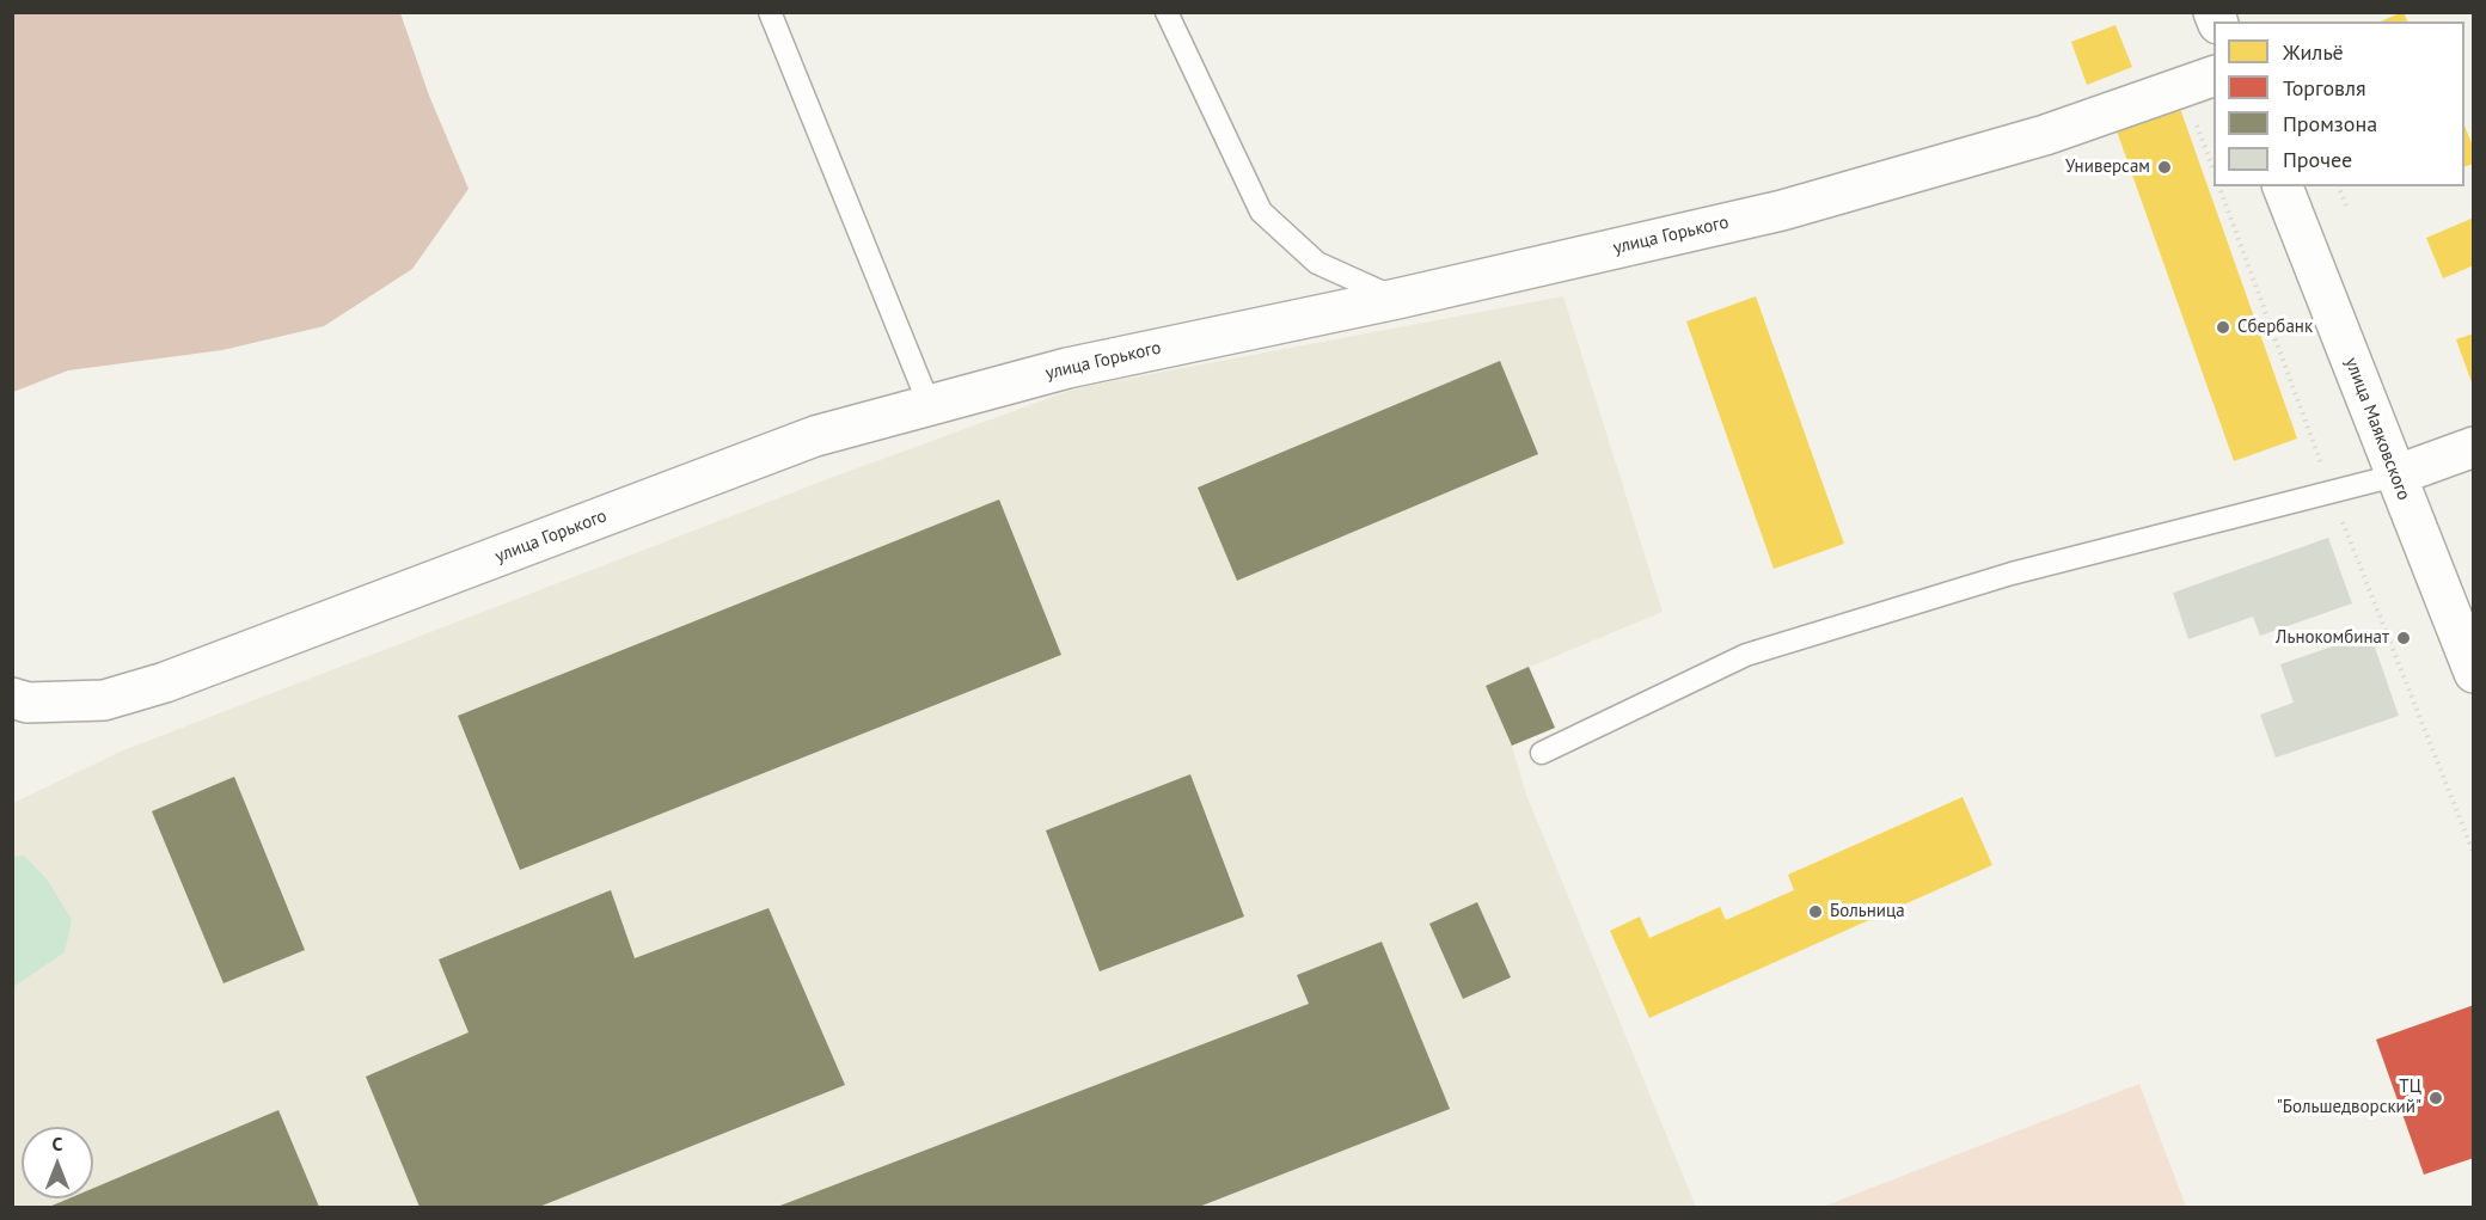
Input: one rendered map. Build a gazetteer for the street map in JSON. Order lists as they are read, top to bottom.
{
  "streets": {
    "street": ["улица Горького", "улица Маяковского"]
  },
  "places": [
    "Универсам",
    "Сбербанк",
    "Льнокомбинат",
    "Больница",
    "ТЦ \"Большедворский\""
  ],
  "legend": [
    "Жильё",
    "Торговля",
    "Промзона",
    "Прочее"
  ],
  "north": "top"
}
